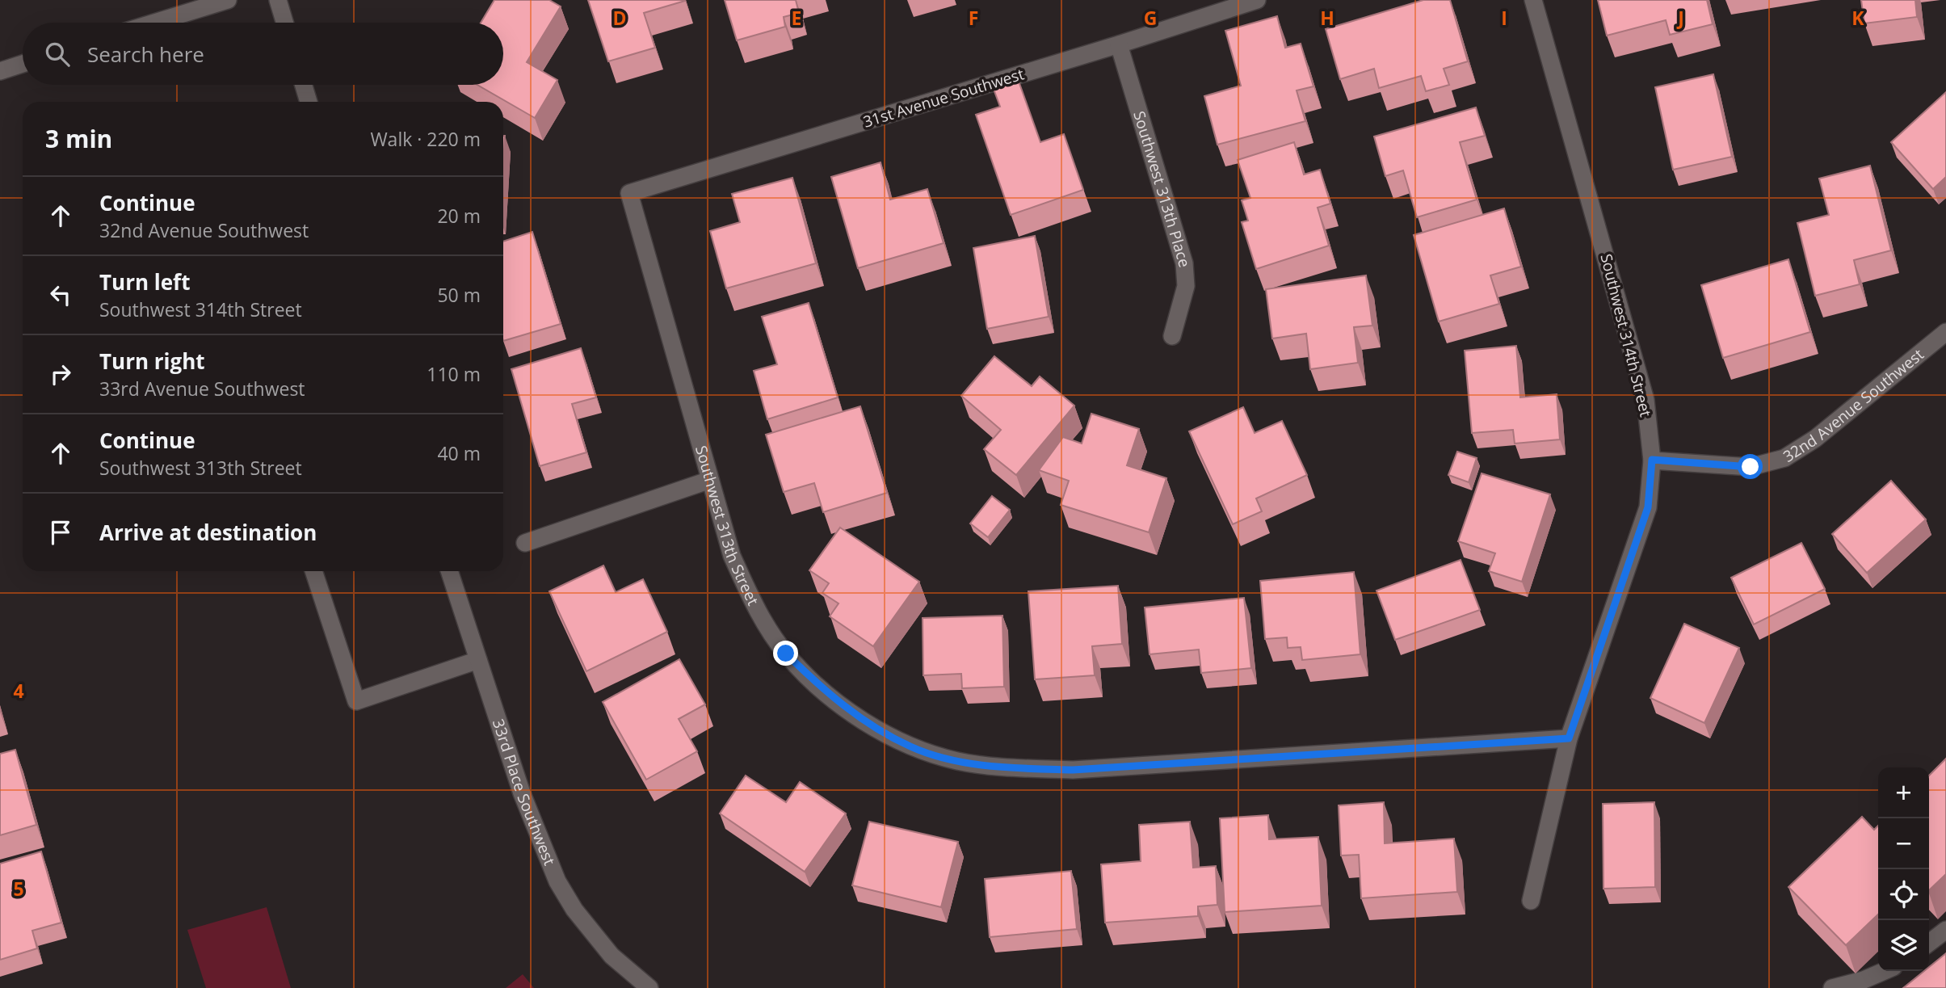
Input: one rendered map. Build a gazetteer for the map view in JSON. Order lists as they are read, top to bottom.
{
  "streets": {
    "street": [
      "31st Avenue Southwest",
      "Southwest 313th Place",
      "Southwest 314th Street",
      "32nd Avenue Southwest",
      "Southwest 313th Street",
      "33rd Place Southwest"
    ]
  },
  "crossings": [
    ["31st Avenue Southwest", "Southwest 313th Place"],
    ["31st Avenue Southwest", "Southwest 313th Street"],
    ["Southwest 314th Street", "32nd Avenue Southwest"],
    ["Southwest 314th Street", "Southwest 313th Street"]
  ],
  "page": {
    "search": "Search here",
    "heading": ["3 min", "Walk · 220 m"],
    "list": [
      ["Continue", "32nd Avenue Southwest", "20 m"],
      ["Turn left", "Southwest 314th Street", "50 m"],
      ["Turn right", "33rd Avenue Southwest", "110 m"],
      ["Continue", "Southwest 313th Street", "40 m"],
      "Arrive at destination"
    ],
    "map_buttons": ["+", "−"]
  },
  "grid": {
    "columns": [
      "D",
      "E",
      "F",
      "G",
      "H",
      "I",
      "J",
      "K"
    ],
    "rows": ["4", "5"]
  }
}
